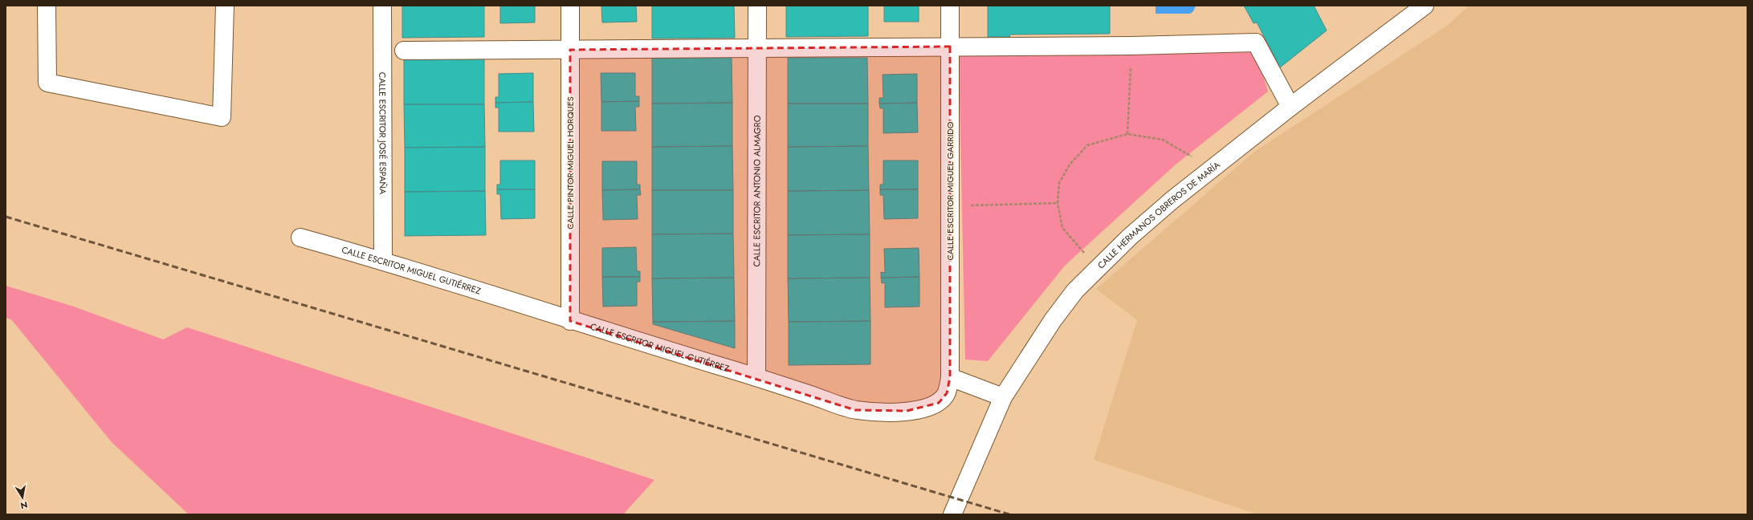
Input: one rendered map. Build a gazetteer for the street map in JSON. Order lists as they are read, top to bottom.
{
  "streets": {
    "street": [
      "CALLE ESCRITOR JOSÉ ESPAÑA",
      "CALLE PINTOR MIGUEL HORQUES",
      "CALLE ESCRITOR ANTONIO ALMAGRO",
      "CALLE ESCRITOR MIGUEL GARRIDO",
      "CALLE HERMANOS OBREROS DE MARÍA",
      "CALLE ESCRITOR MIGUEL GUTIÉRREZ"
    ]
  },
  "crossings": [
    ["CALLE ESCRITOR JOSÉ ESPAÑA", "CALLE ESCRITOR MIGUEL GUTIÉRREZ"],
    ["CALLE PINTOR MIGUEL HORQUES", "CALLE ESCRITOR MIGUEL GUTIÉRREZ"],
    ["CALLE ESCRITOR ANTONIO ALMAGRO", "CALLE ESCRITOR MIGUEL GUTIÉRREZ"],
    ["CALLE ESCRITOR MIGUEL GARRIDO", "CALLE ESCRITOR MIGUEL GUTIÉRREZ"]
  ],
  "north": "bottom"
}
